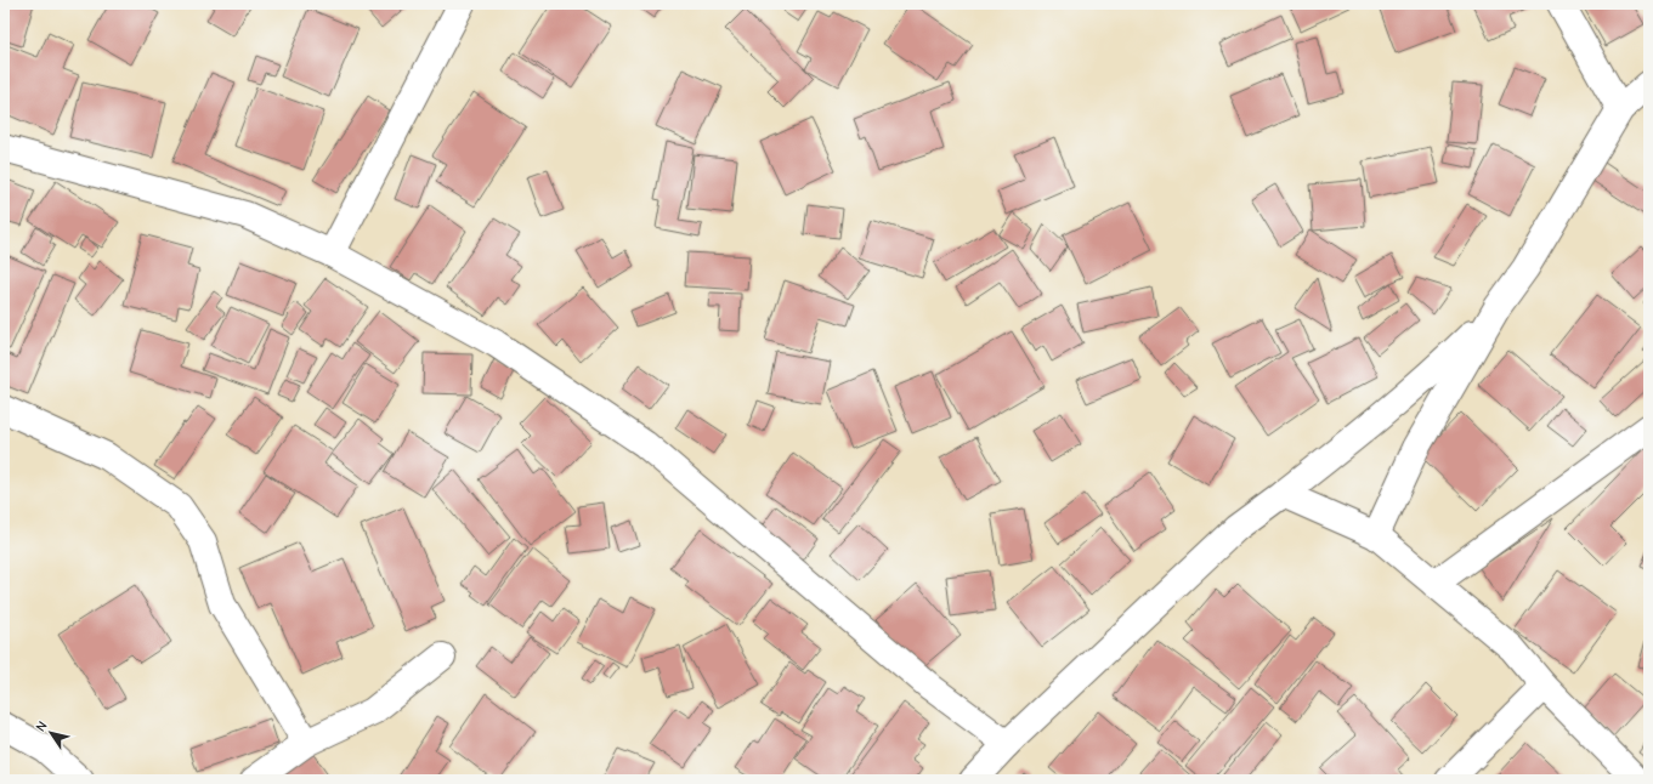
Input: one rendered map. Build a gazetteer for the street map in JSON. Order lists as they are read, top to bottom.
{
  "north": "top left"
}
